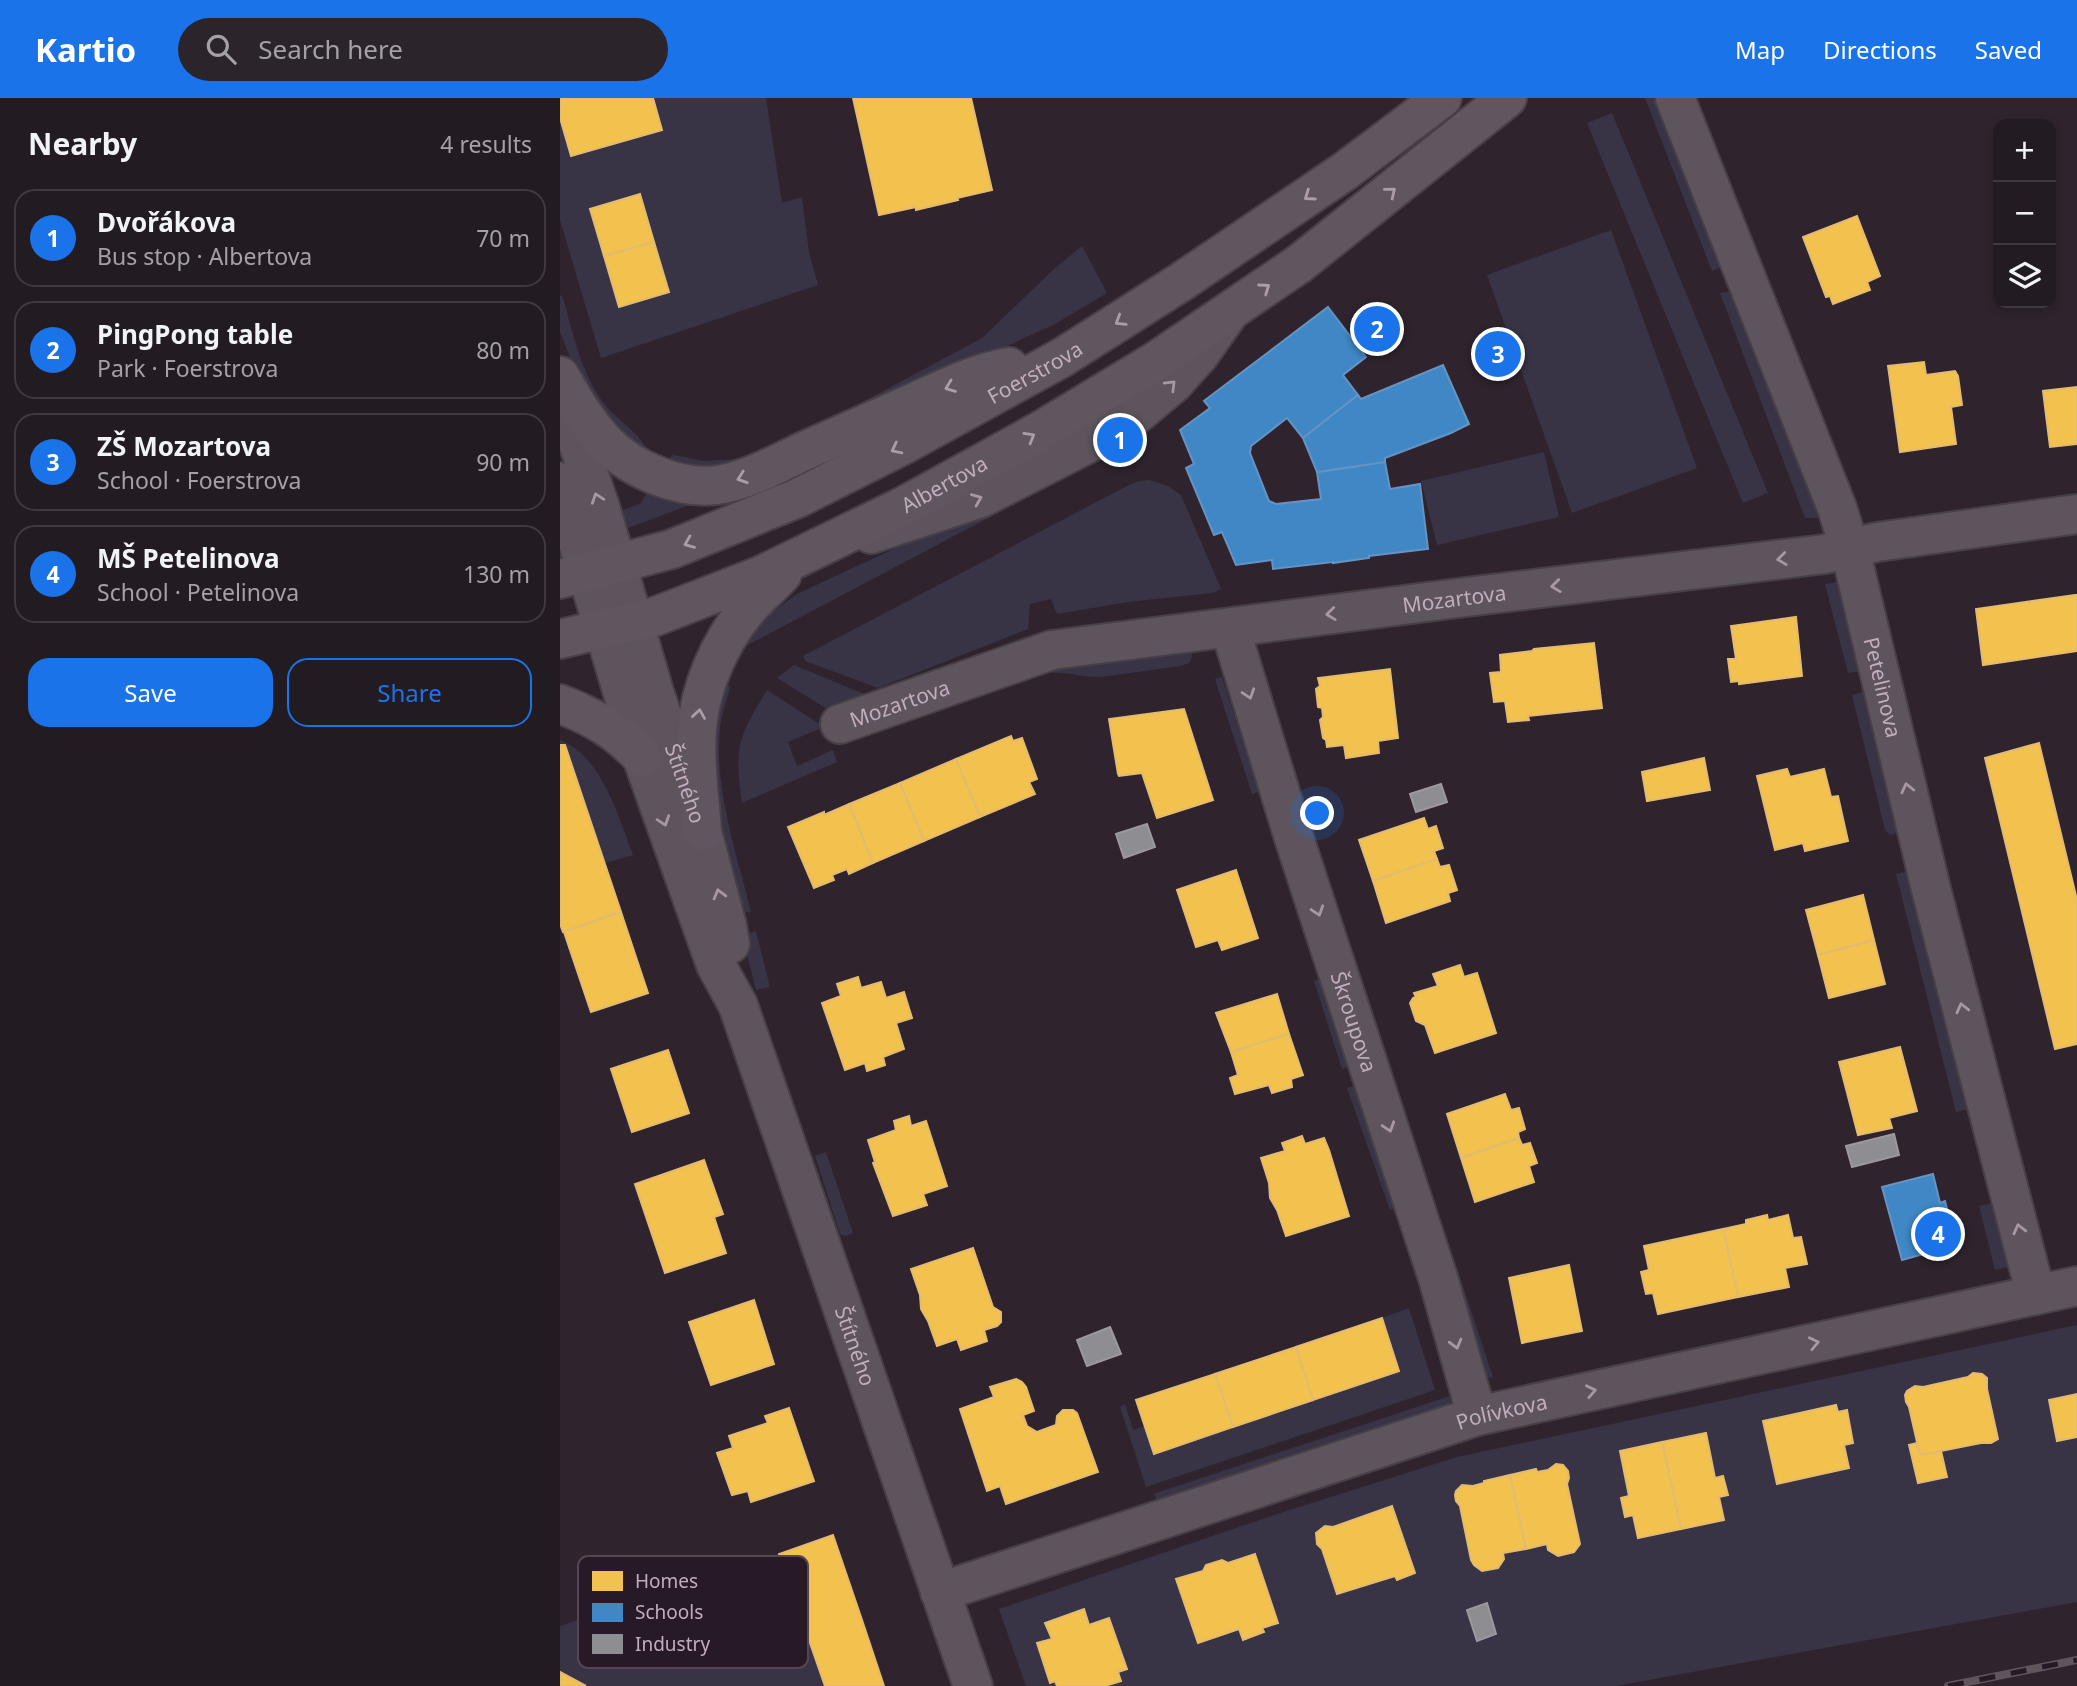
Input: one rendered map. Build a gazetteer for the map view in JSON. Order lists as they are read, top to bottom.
{
  "streets": {
    "main road": ["Foerstrova", "Albertova"],
    "street": [
      "Mozartova",
      "Petelinova",
      "Štítného",
      "Škroupova",
      "Polívkova"
    ]
  },
  "crossings": [
    ["Albertova", "Štítného"],
    ["Mozartova", "Petelinova"],
    ["Mozartova", "Škroupova"],
    ["Petelinova", "Polívkova"],
    ["Štítného", "Polívkova"],
    ["Škroupova", "Polívkova"]
  ],
  "one_way": [
    "Foerstrova",
    "Albertova",
    "Mozartova",
    "Petelinova",
    "Škroupova",
    "Polívkova"
  ],
  "legend": ["Homes", "Schools", "Industry"],
  "page": {
    "header": "Kartio",
    "search": "Search here",
    "nav": ["Map", "Directions", "Saved"],
    "heading": ["Nearby", "4 results"],
    "map_buttons": ["+", "−"],
    "list": [
      {
        "mark": "1",
        "name": "Dvořákova",
        "note": "Bus stop · Albertova",
        "value": "70 m"
      },
      {
        "mark": "2",
        "name": "PingPong table",
        "note": "Park · Foerstrova",
        "value": "80 m"
      },
      {
        "mark": "3",
        "name": "ZŠ Mozartova",
        "note": "School · Foerstrova",
        "value": "90 m"
      },
      {
        "mark": "4",
        "name": "MŠ Petelinova",
        "note": "School · Petelinova",
        "value": "130 m"
      }
    ],
    "pins": [
      "2",
      "3",
      "1",
      "4"
    ],
    "buttons": ["Save", "Share"]
  }
}
